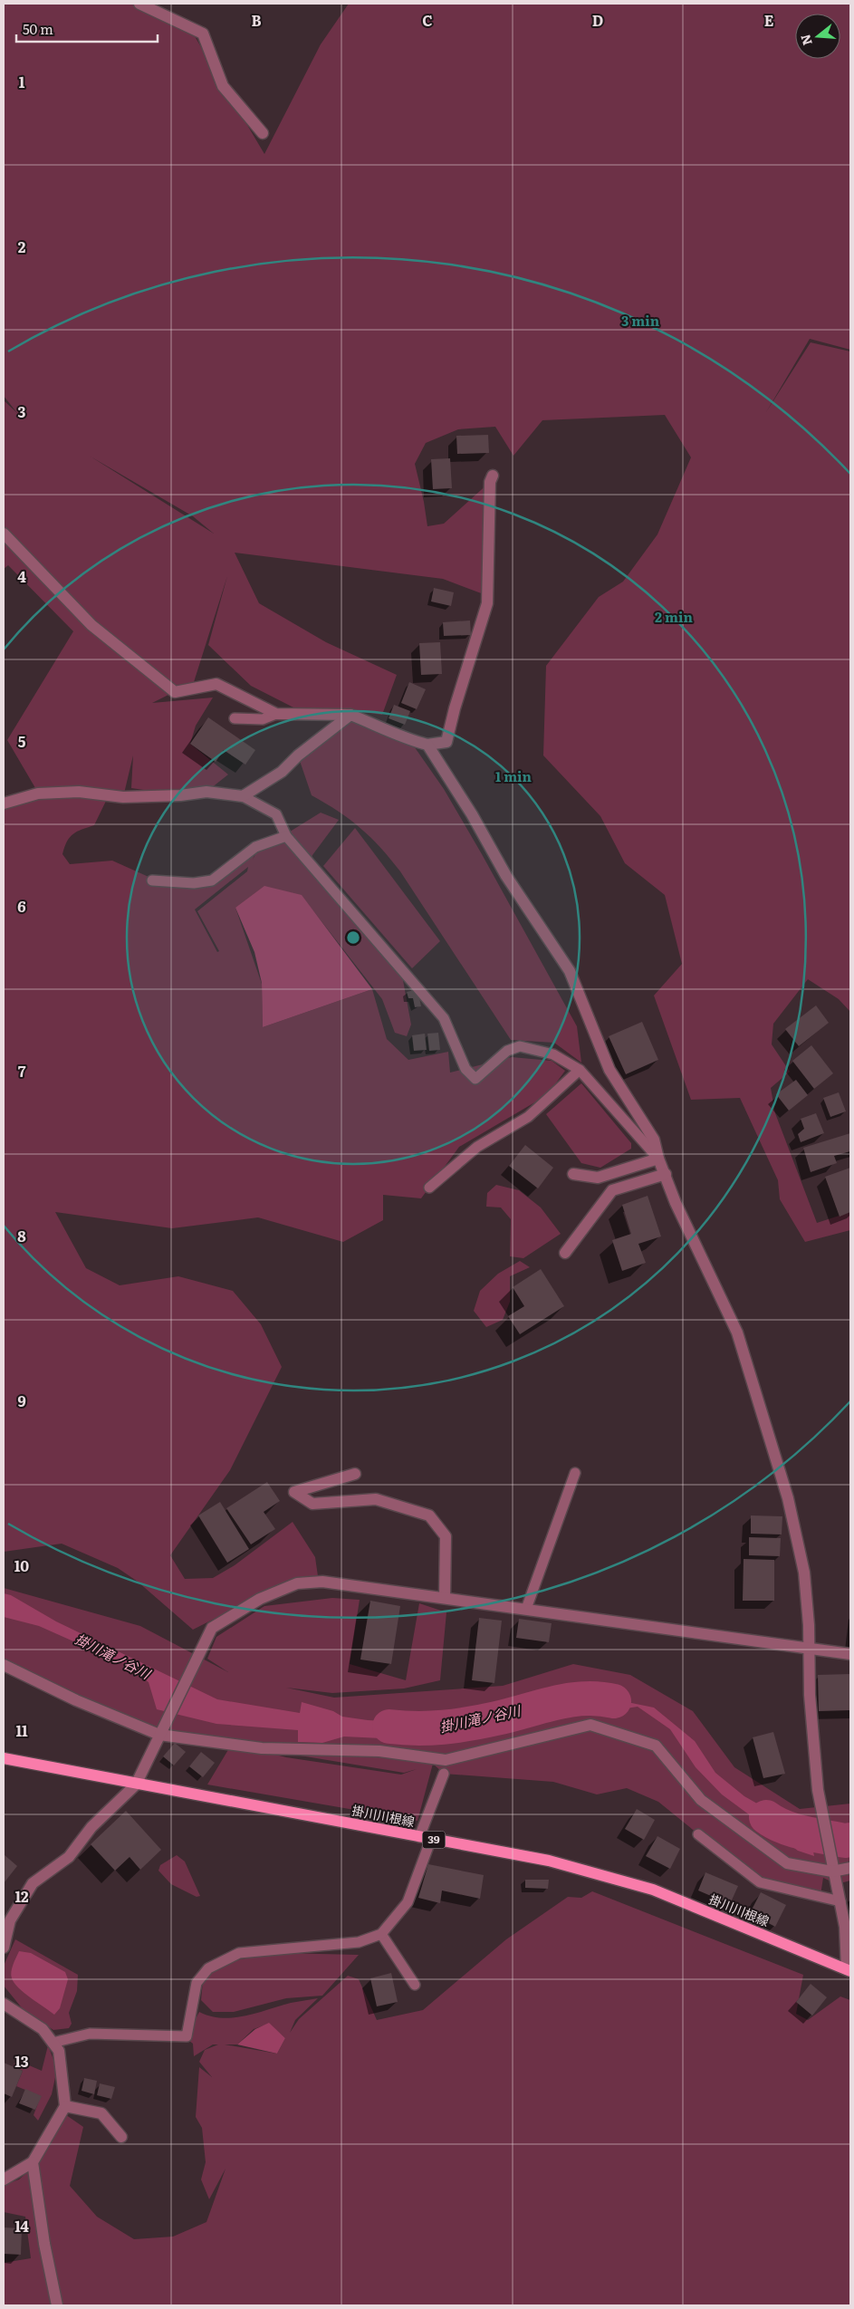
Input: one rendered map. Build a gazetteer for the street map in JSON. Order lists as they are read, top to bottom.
{
  "streets": {
    "main road": ["掛川川根線", "39"]
  },
  "water": ["掛川滝ノ谷川"],
  "scale_bar": "50 m",
  "north": "left",
  "grid": {
    "columns": [
      "B",
      "C",
      "D",
      "E"
    ],
    "rows": [
      "1",
      "2",
      "3",
      "4",
      "5",
      "6",
      "7",
      "8",
      "9",
      "10",
      "11",
      "12",
      "13",
      "14"
    ]
  },
  "rings": ["3 min", "2 min", "1 min"]
}
